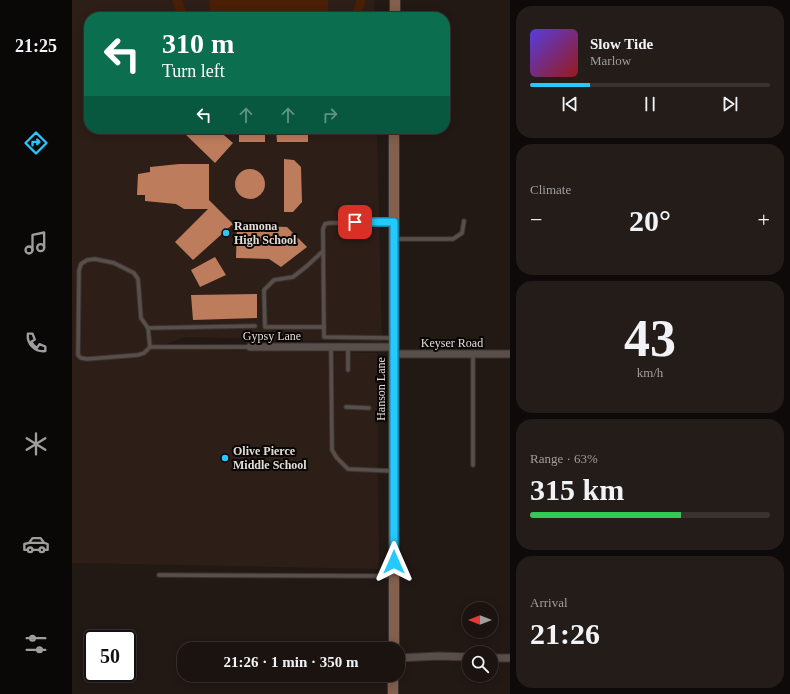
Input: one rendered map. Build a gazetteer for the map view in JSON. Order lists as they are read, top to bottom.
{
  "streets": {
    "main road": ["Hanson Lane"],
    "street": ["Gypsy Lane", "Keyser Road"]
  },
  "crossings": [
    ["Gypsy Lane", "Keyser Road"],
    ["Gypsy Lane", "Hanson Lane"],
    ["Keyser Road", "Hanson Lane"]
  ],
  "places": ["Ramona High School", "Olive Pierce Middle School"],
  "north": "left",
  "page": {
    "tabs": "21:25",
    "turn": ["310 m", "Turn left"],
    "song": ["Slow Tide", "Marlow"],
    "tile": [
      "Climate",
      ["43", "km/h"],
      ["Range · 63%", "315 km"],
      ["Arrival", "21:26"]
    ],
    "heat": ["−", "20°", "+"],
    "limit": "50",
    "trip": "21:26 · 1 min · 350 m"
  }
}
